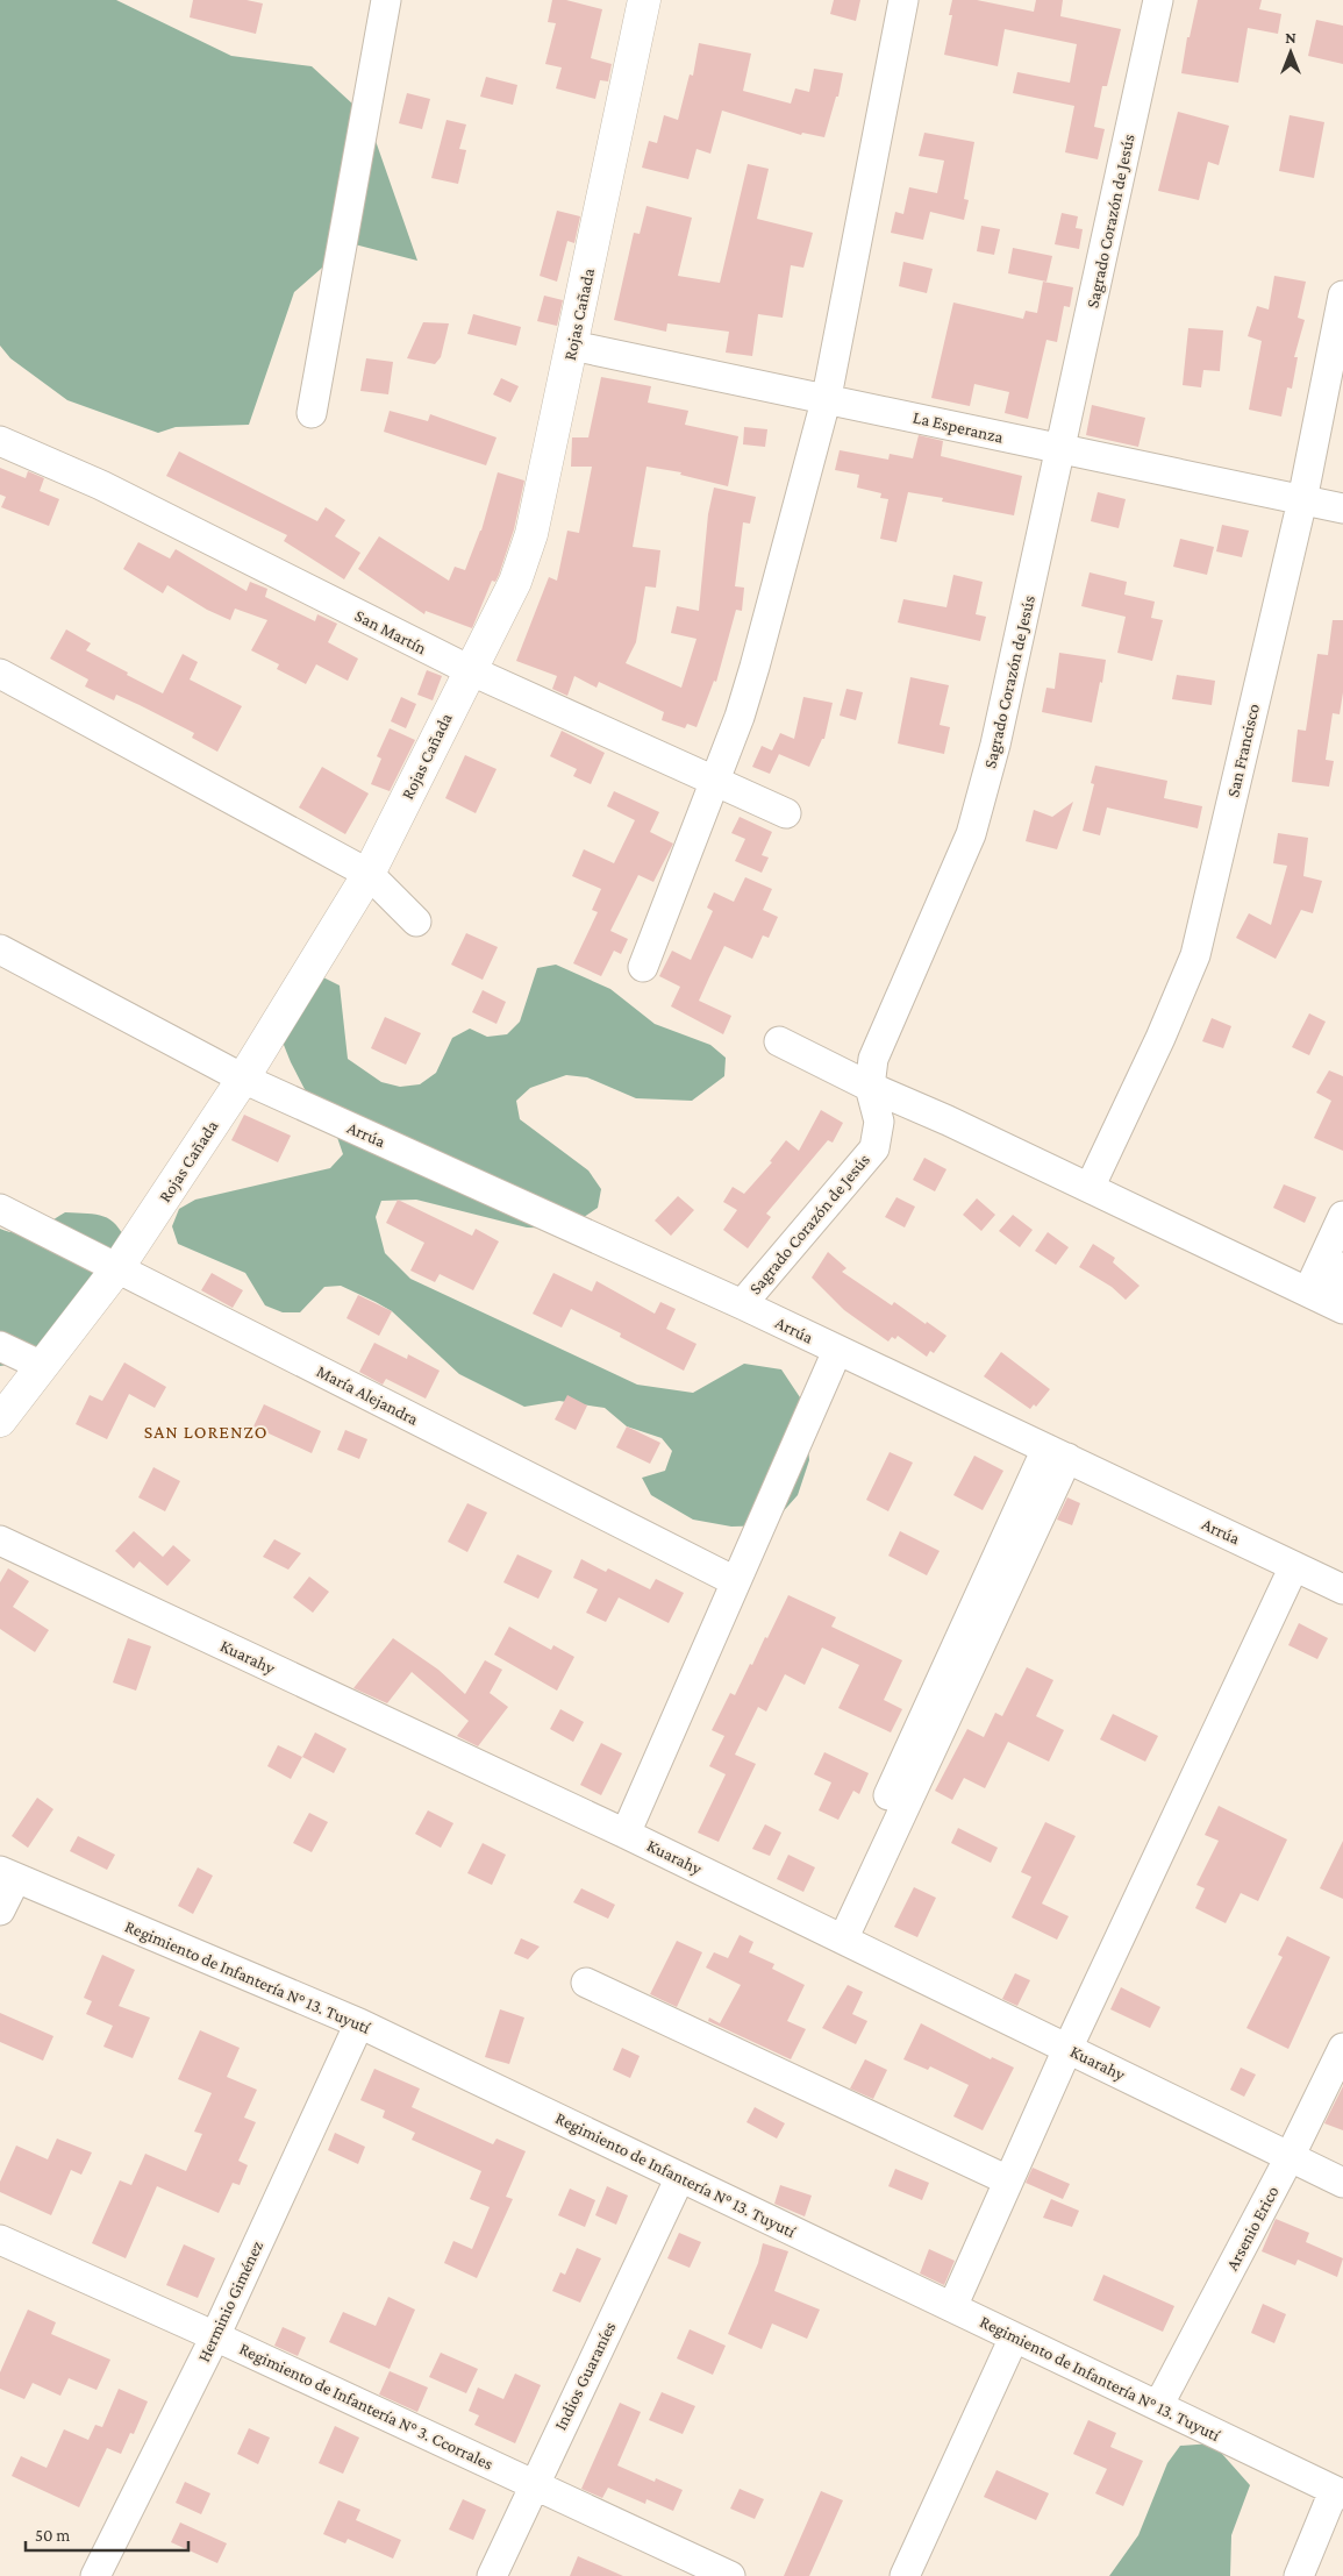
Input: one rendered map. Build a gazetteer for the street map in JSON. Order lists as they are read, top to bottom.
{
  "streets": {
    "main road": ["Rojas Cañada"],
    "street": [
      "Sagrado Corazón de Jesús",
      "La Esperanza",
      "San Martín",
      "San Francisco",
      "Arrúa",
      "María Alejandra",
      "Kuarahy",
      "Regimiento de Infantería N° 13. Tuyutí",
      "Arsenio Erico",
      "Herminio Giménez",
      "Indios Guaraníes",
      "Regimiento de Infantería N° 3. Ccorrales"
    ]
  },
  "crossings": [
    ["Sagrado Corazón de Jesús", "La Esperanza"],
    ["Sagrado Corazón de Jesús", "Arrúa"],
    ["Rojas Cañada", "La Esperanza"],
    ["Rojas Cañada", "San Martín"],
    ["Rojas Cañada", "Arrúa"],
    ["Rojas Cañada", "María Alejandra"],
    ["La Esperanza", "San Francisco"],
    ["Kuarahy", "Arsenio Erico"],
    ["Regimiento de Infantería N° 13. Tuyutí", "Arsenio Erico"],
    ["Regimiento de Infantería N° 13. Tuyutí", "Herminio Giménez"],
    ["Regimiento de Infantería N° 13. Tuyutí", "Indios Guaraníes"],
    ["Herminio Giménez", "Regimiento de Infantería N° 3. Ccorrales"],
    ["Indios Guaraníes", "Regimiento de Infantería N° 3. Ccorrales"]
  ],
  "districts": ["SAN LORENZO"],
  "scale_bar": "50 m",
  "north": "top"
}
